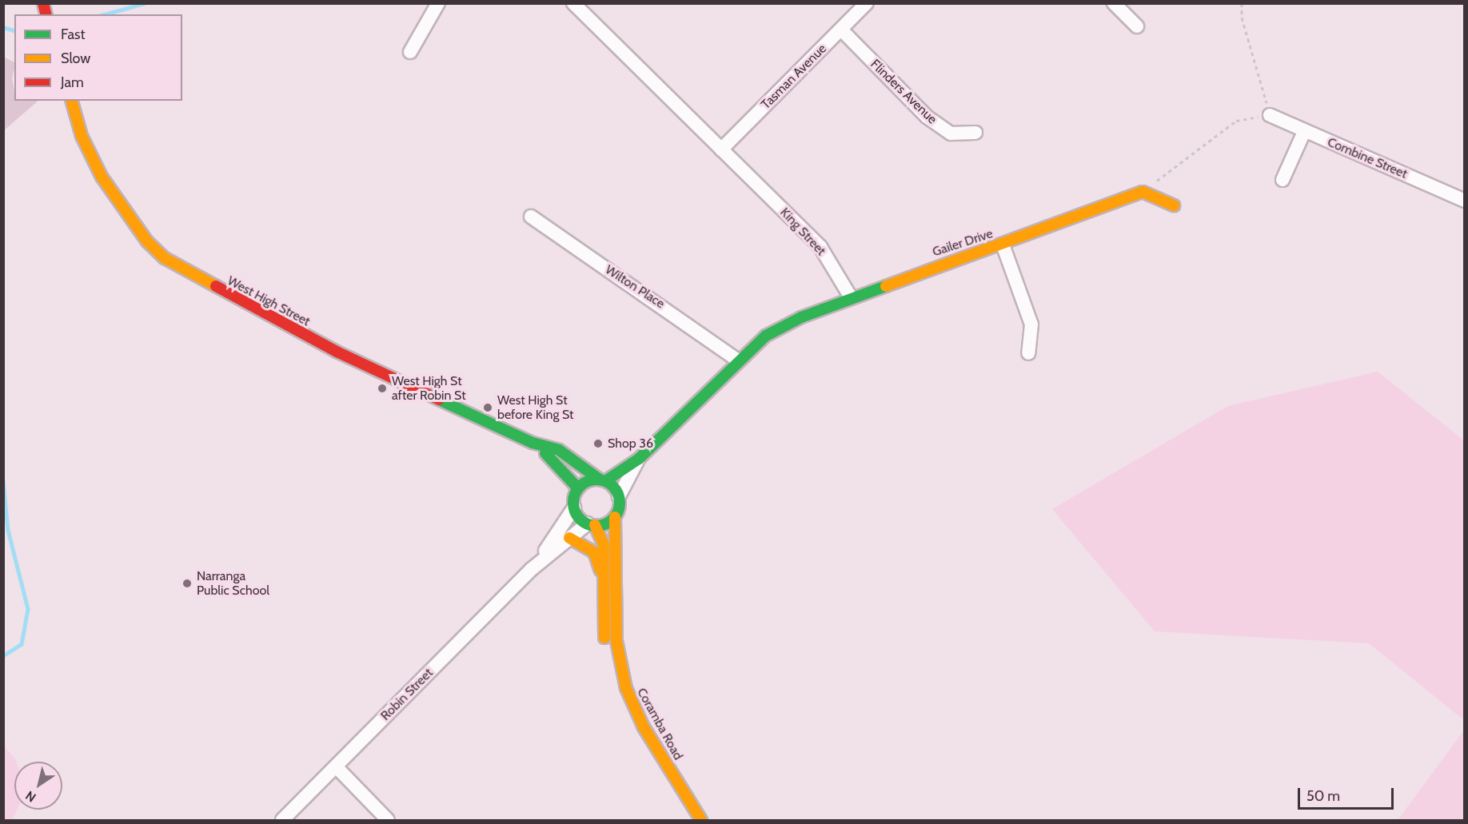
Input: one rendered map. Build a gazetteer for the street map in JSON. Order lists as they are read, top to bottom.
{
  "streets": {
    "main road": ["Gailer Drive", "West High Street", "Coramba Road"],
    "street": [
      "Tasman Avenue",
      "Flinders Avenue",
      "Combine Street",
      "King Street",
      "Wilton Place",
      "Robin Street"
    ]
  },
  "crossings": [
    ["Tasman Avenue", "Flinders Avenue"],
    ["Tasman Avenue", "King Street"],
    ["King Street", "Gailer Drive"],
    ["West High Street", "Robin Street"],
    ["West High Street", "Coramba Road"],
    ["Robin Street", "Coramba Road"]
  ],
  "places": [
    "West High St after Robin St",
    "West High St before King St",
    "Shop 36",
    "Narranga Public School"
  ],
  "legend": ["Fast", "Slow", "Jam"],
  "scale_bar": "50 m",
  "north": "bottom left"
}
